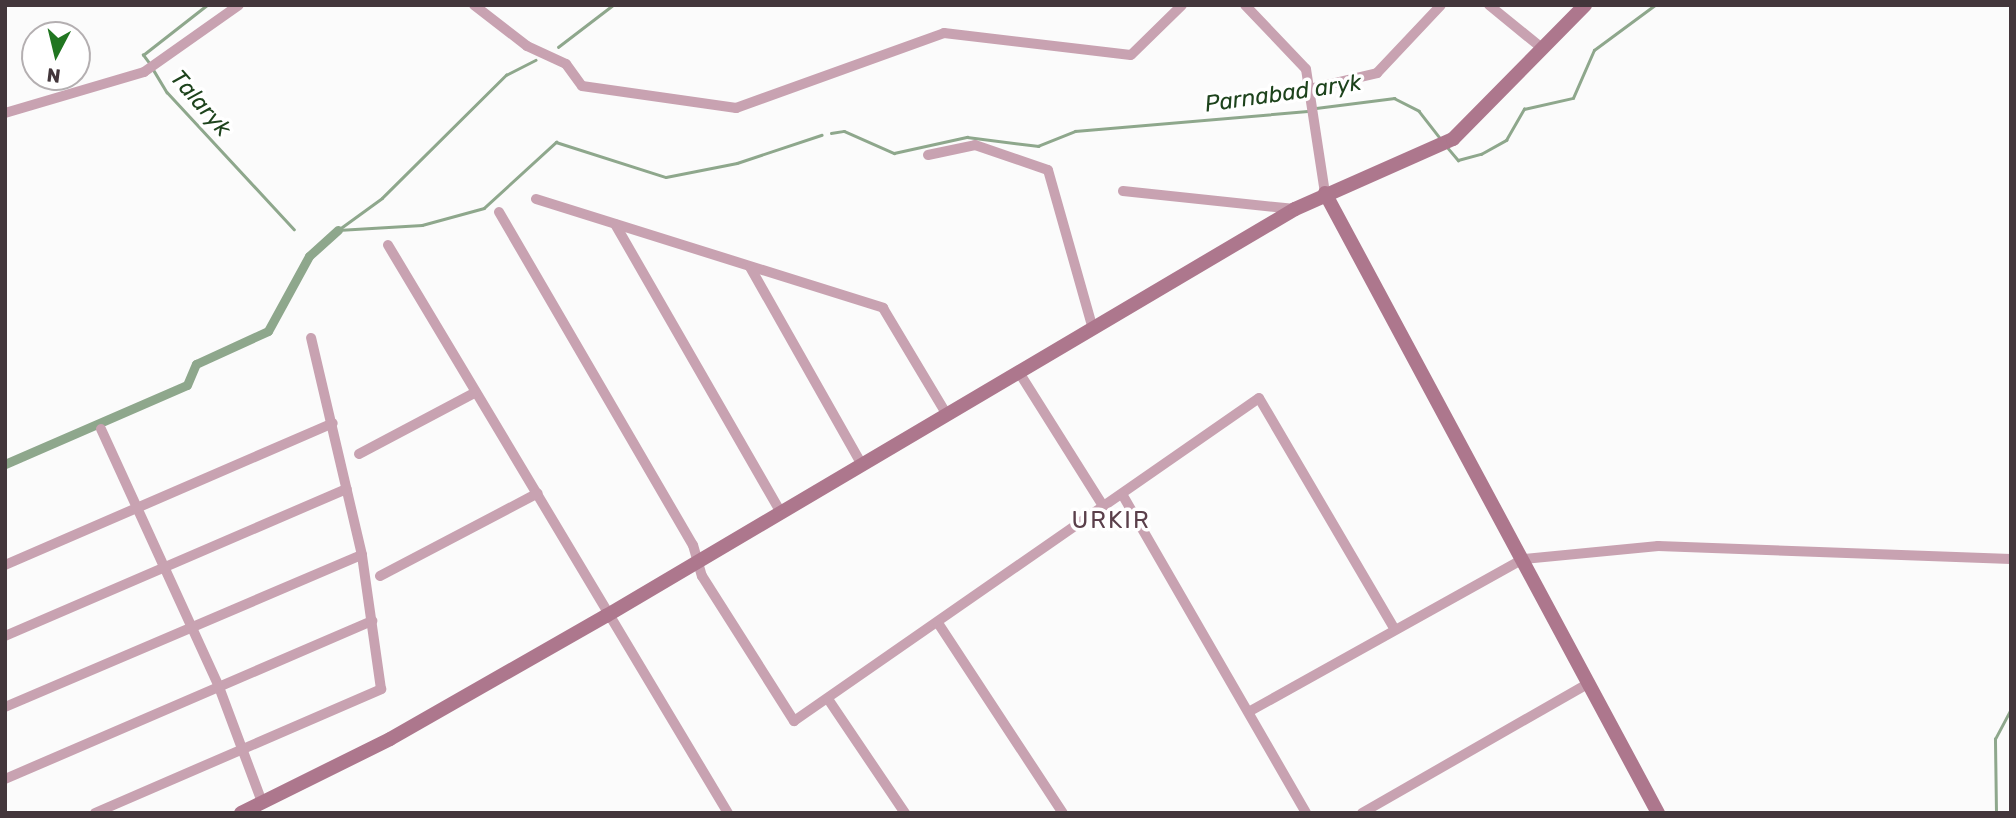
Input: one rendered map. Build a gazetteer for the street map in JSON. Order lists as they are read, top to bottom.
{
  "districts": ["URKIR"],
  "water": ["Parnabad aryk", "Talaryk"],
  "north": "bottom"
}
